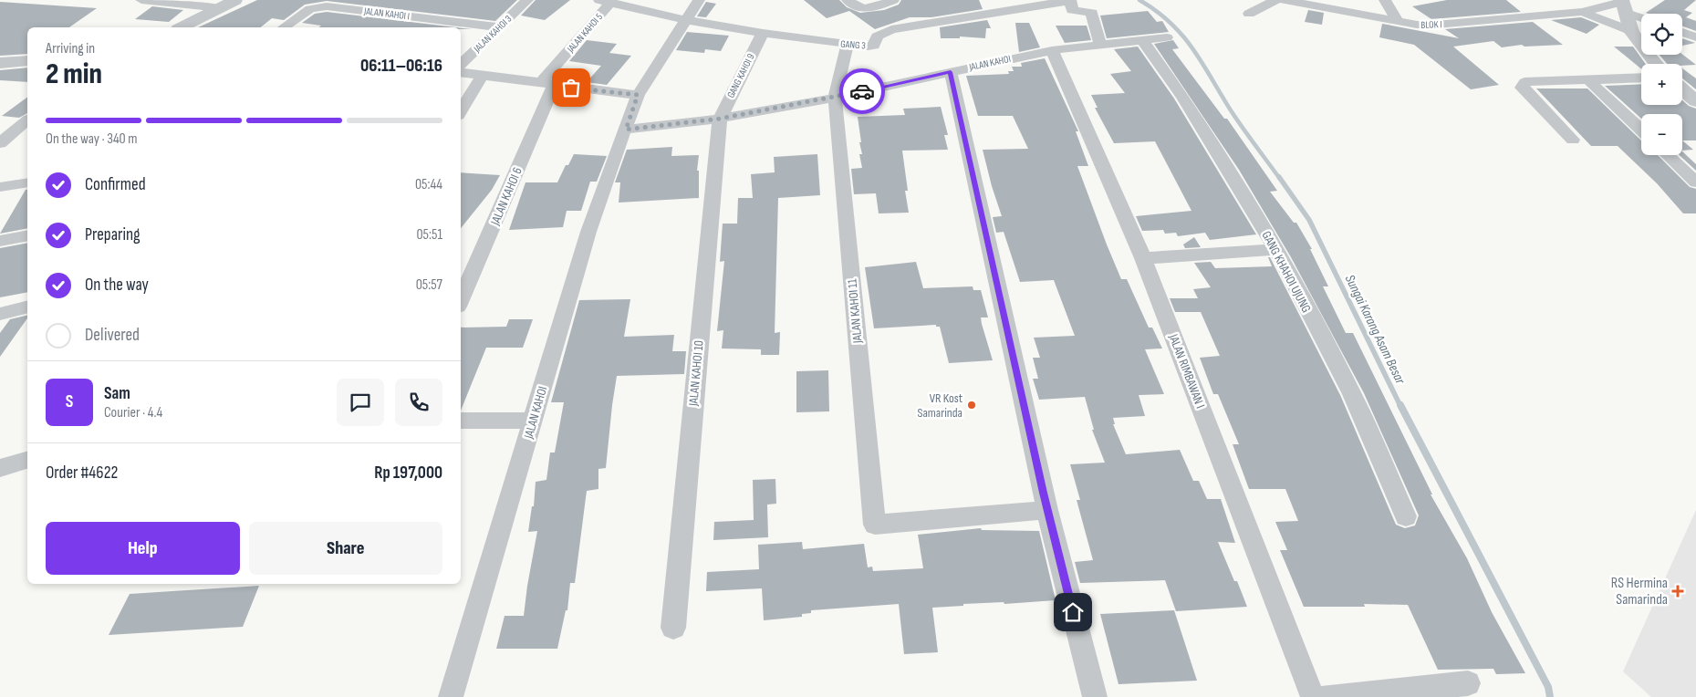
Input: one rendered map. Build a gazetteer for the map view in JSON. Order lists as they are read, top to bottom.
{
  "streets": {
    "street": [
      "JALAN KAHOI I",
      "BLOK I",
      "JALAN KAHOI 5",
      "JALAN KAHOI 3",
      "GANG 3",
      "JALAN KAHOI",
      "GANG KAHOI 9",
      "JALAN KAHOI 6",
      "GANG KHAHOI UJUNG",
      "JALAN KAHOI 11",
      "JALAN RIMBAWAN I",
      "JALAN KAHOI 10"
    ]
  },
  "crossings": [
    ["JALAN KAHOI I", "JALAN KAHOI 3"],
    ["JALAN KAHOI 5", "GANG 3"],
    ["JALAN KAHOI 5", "JALAN KAHOI 6"],
    ["GANG 3", "JALAN KAHOI"],
    ["GANG 3", "GANG KAHOI 9"],
    ["GANG 3", "JALAN KAHOI 11"],
    ["JALAN KAHOI", "GANG KAHOI 9"],
    ["JALAN KAHOI", "GANG KHAHOI UJUNG"],
    ["JALAN KAHOI", "JALAN KAHOI 11"],
    ["JALAN KAHOI", "JALAN RIMBAWAN I"],
    ["JALAN KAHOI", "JALAN KAHOI 10"],
    ["GANG KAHOI 9", "JALAN KAHOI 10"]
  ],
  "water": ["Sungai Karang Asam Besar"],
  "places": {
    "other": ["VR Kost Samarinda"],
    "health": ["RS Hermina Samarinda"]
  },
  "page": {
    "map_buttons": ["+", "−"],
    "heading": ["2 min", "Arriving in", "06:11–06:16"],
    "panel": [
      "Sam",
      "Courier · 4.4",
      "Order #4622",
      "Rp 197,000"
    ],
    "bar": "On the way · 340 m",
    "list": [
      ["Confirmed", "05:44"],
      ["Preparing", "05:51"],
      ["On the way", "05:57"],
      "Delivered"
    ],
    "round": "S",
    "buttons": ["Help", "Share"]
  }
}
